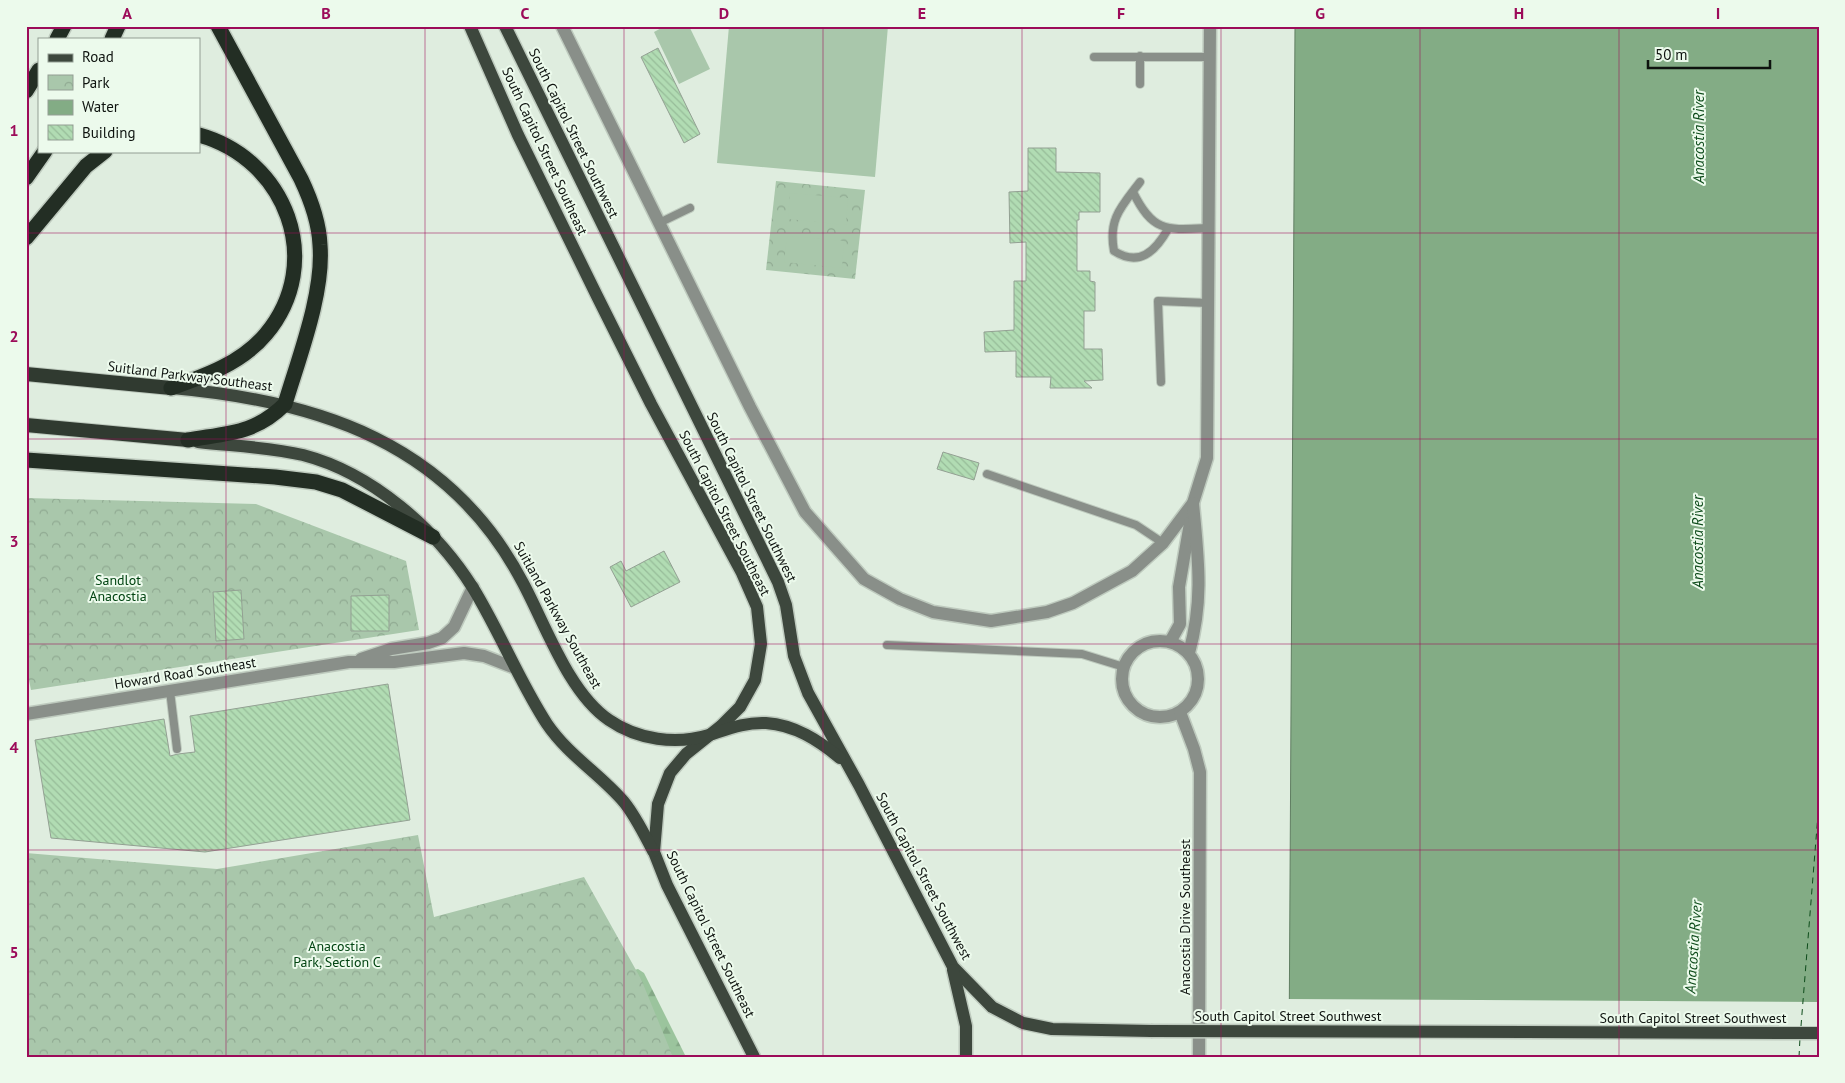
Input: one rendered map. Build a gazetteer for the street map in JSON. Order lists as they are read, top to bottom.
{
  "streets": {
    "highway": ["Suitland Parkway Southeast"],
    "main road": ["South Capitol Street Southwest", "South Capitol Street Southeast"],
    "street": ["Howard Road Southeast", "Anacostia Drive Southeast"]
  },
  "crossings": [
    ["South Capitol Street Southwest", "Suitland Parkway Southeast"],
    ["South Capitol Street Southeast", "Suitland Parkway Southeast"]
  ],
  "water": ["Anacostia River"],
  "parks": ["Sandlot Anacostia", "Anacostia Park, Section C"],
  "legend": [
    "Road",
    "Park",
    "Water",
    "Building"
  ],
  "scale_bar": "50 m",
  "grid": {
    "columns": [
      "A",
      "B",
      "C",
      "D",
      "E",
      "F",
      "G",
      "H",
      "I"
    ],
    "rows": [
      "1",
      "2",
      "3",
      "4",
      "5"
    ]
  }
}
